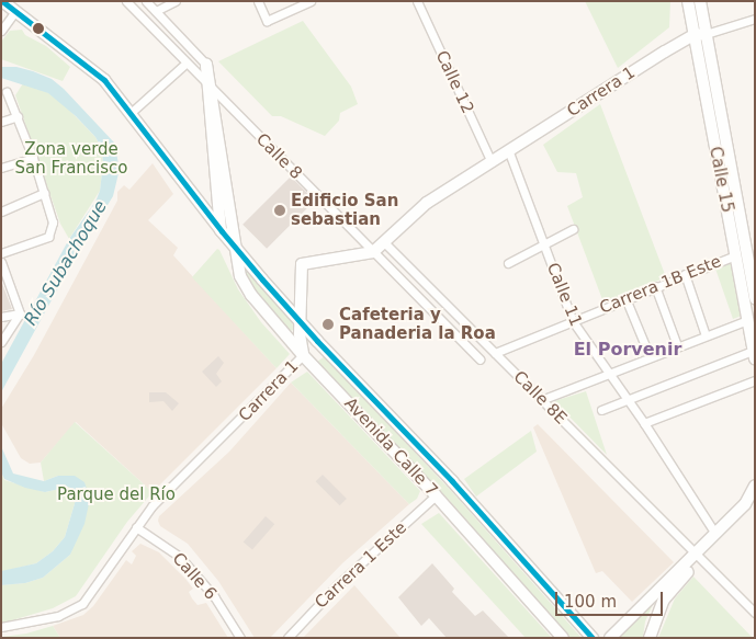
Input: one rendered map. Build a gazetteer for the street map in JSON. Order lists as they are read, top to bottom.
{
  "streets": {
    "main road": ["Carrera 1", "Calle 15", "Avenida Calle 7"],
    "street": [
      "Calle 12",
      "Calle 8",
      "Carrera 1B Este",
      "Calle 11",
      "Calle 8E",
      "Carrera 1 Este",
      "Calle 6"
    ]
  },
  "crossings": [
    ["Calle 12", "Carrera 1"],
    ["Carrera 1", "Calle 8"],
    ["Carrera 1", "Calle 15"],
    ["Carrera 1", "Calle 11"],
    ["Carrera 1", "Calle 8E"],
    ["Carrera 1", "Avenida Calle 7"],
    ["Carrera 1", "Calle 6"],
    ["Calle 15", "Carrera 1B Este"],
    ["Carrera 1B Este", "Calle 11"],
    ["Carrera 1B Este", "Calle 8E"],
    ["Avenida Calle 7", "Carrera 1 Este"]
  ],
  "districts": ["El Porvenir"],
  "water": ["Río Subachoque"],
  "parks": ["Zona verde San Francisco", "Parque del Río"],
  "places": ["Edificio San sebastian", "Cafeteria y Panaderia la Roa"],
  "scale_bar": "100 m"
}
